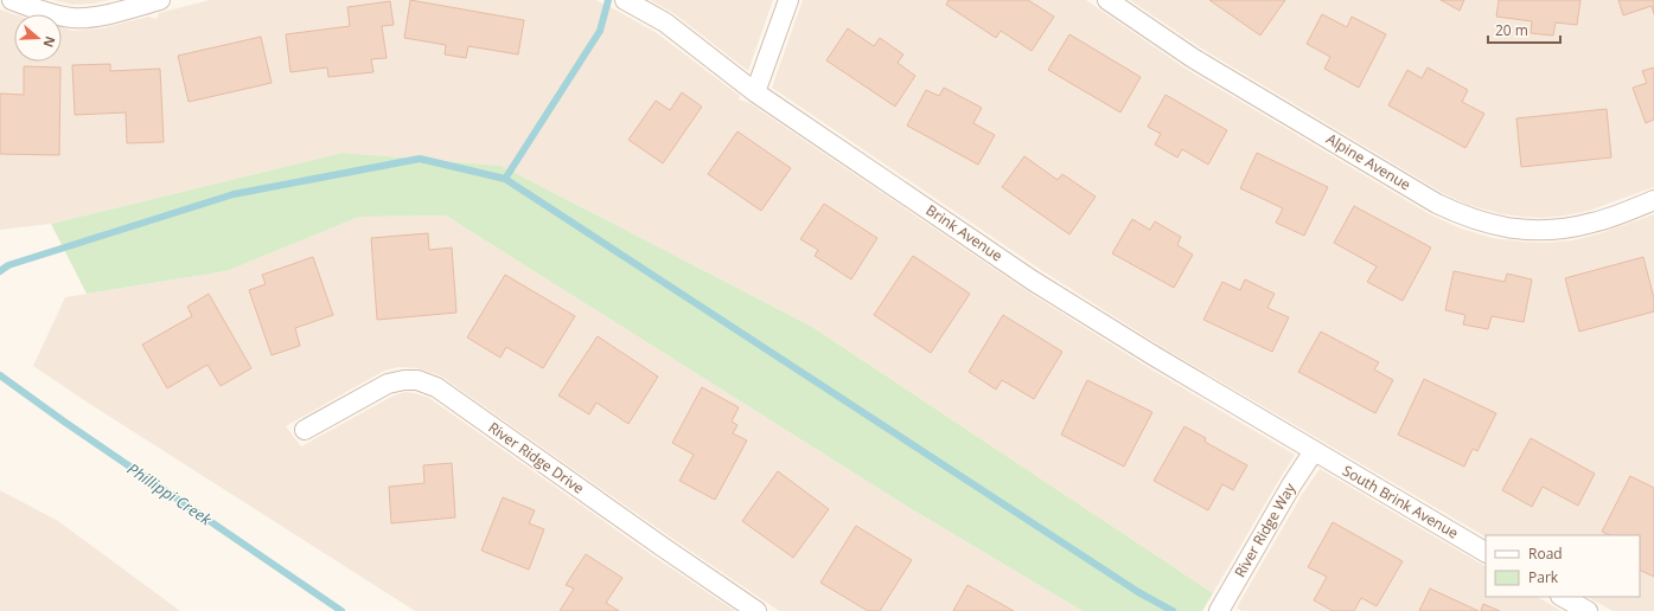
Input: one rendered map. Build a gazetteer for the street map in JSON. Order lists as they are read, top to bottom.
{
  "streets": {
    "street": [
      "Alpine Avenue",
      "Brink Avenue",
      "River Ridge Drive",
      "South Brink Avenue",
      "River Ridge Way"
    ]
  },
  "crossings": [
    ["Brink Avenue", "South Brink Avenue"],
    ["Brink Avenue", "River Ridge Way"],
    ["South Brink Avenue", "River Ridge Way"]
  ],
  "water": ["Phillippi Creek"],
  "legend": ["Road", "Park"],
  "scale_bar": "20 m",
  "north": "right"
}
